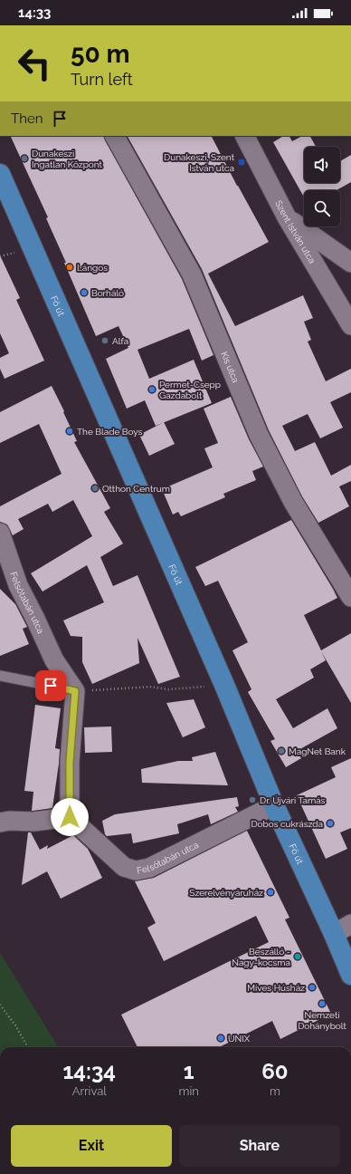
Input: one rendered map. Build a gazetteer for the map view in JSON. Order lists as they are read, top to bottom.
{
  "streets": {
    "main road": ["Fő út"],
    "street": ["Szent István utca", "Kis utca", "Felsőtabán utca"]
  },
  "crossings": [
    ["Fő út", "Felsőtabán utca"]
  ],
  "places": {
    "other": [
      "Dunakeszi Ingatlan Központ",
      "Lángos",
      "Borháló",
      "Alfa",
      "Permet-Csepp Gazdabolt",
      "The Blade Boys",
      "Otthon Centrum",
      "MagNet Bank",
      "Dr. Újvári Tamás",
      "Dobos cukrászda",
      "Szerelvényáruház",
      "Beszálló - Nagy-kocsma",
      "Míves Húsház",
      "Nemzeti Dohánybolt",
      "UNIX"
    ],
    "transit": ["Dunakeszi, Szent István utca"]
  },
  "page": {
    "status": "14:33",
    "turn": ["50 m", "Turn left"],
    "then": "Then",
    "eta": [
      "14:34",
      "Arrival",
      "1",
      "min",
      "60",
      "m"
    ],
    "buttons": ["Exit", "Share"]
  }
}
